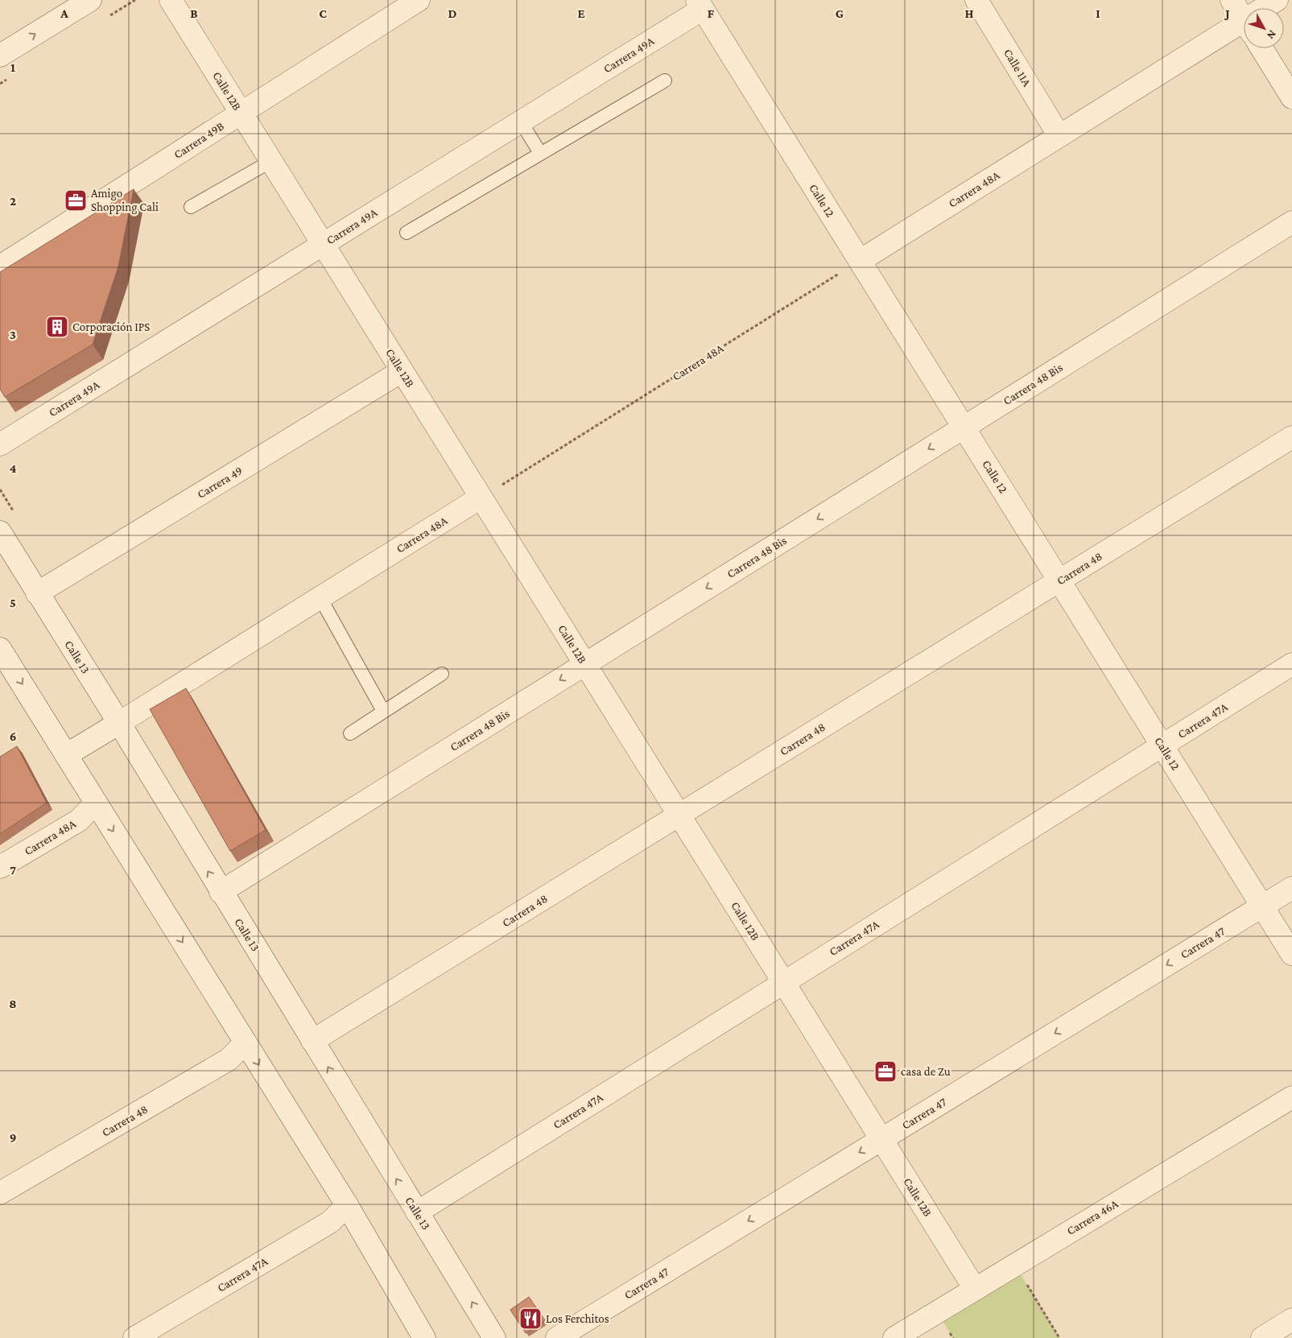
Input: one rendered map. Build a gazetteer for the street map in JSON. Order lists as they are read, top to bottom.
{
  "streets": {
    "street": [
      "Carrera 49A",
      "Calle 11A",
      "Calle 12B",
      "Carrera 49B",
      "Carrera 48A",
      "Calle 12",
      "Carrera 48 Bis",
      "Carrera 49",
      "Carrera 48",
      "Calle 13",
      "Carrera 47A",
      "Carrera 47",
      "Carrera 46A"
    ]
  },
  "crossings": [
    ["Carrera 49A", "Calle 12B"],
    ["Carrera 49A", "Calle 12"],
    ["Calle 11A", "Carrera 48A"],
    ["Calle 12B", "Carrera 49B"],
    ["Calle 12B", "Carrera 48A"],
    ["Calle 12B", "Carrera 48 Bis"],
    ["Calle 12B", "Carrera 49"],
    ["Calle 12B", "Carrera 48"],
    ["Calle 12B", "Carrera 47A"],
    ["Calle 12B", "Carrera 47"],
    ["Calle 12B", "Carrera 46A"],
    ["Carrera 48A", "Calle 12"],
    ["Carrera 48A", "Calle 13"],
    ["Calle 12", "Carrera 48 Bis"],
    ["Calle 12", "Carrera 48"],
    ["Calle 12", "Carrera 47A"],
    ["Calle 12", "Carrera 47"],
    ["Carrera 48 Bis", "Calle 13"],
    ["Carrera 49", "Calle 13"],
    ["Carrera 48", "Calle 13"],
    ["Calle 13", "Carrera 47A"]
  ],
  "one_way": ["Carrera 48 Bis", "Carrera 47"],
  "places": {
    "office": ["Amigo Shopping Cali", "casa de Zu"],
    "building": ["Corporación IPS"],
    "restaurant": ["Los Ferchitos"]
  },
  "north": "bottom right",
  "grid": {
    "columns": [
      "A",
      "B",
      "C",
      "D",
      "E",
      "F",
      "G",
      "H",
      "I",
      "J"
    ],
    "rows": [
      "1",
      "2",
      "3",
      "4",
      "5",
      "6",
      "7",
      "8",
      "9"
    ]
  }
}
